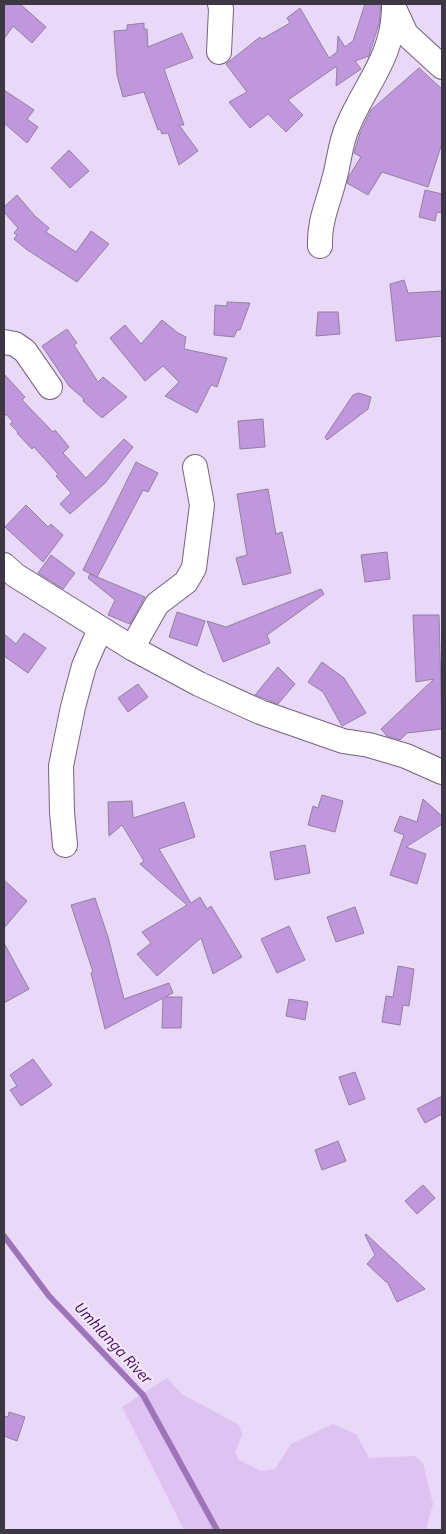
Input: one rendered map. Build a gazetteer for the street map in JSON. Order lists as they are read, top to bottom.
{
  "water": ["Umhlanga River"]
}
